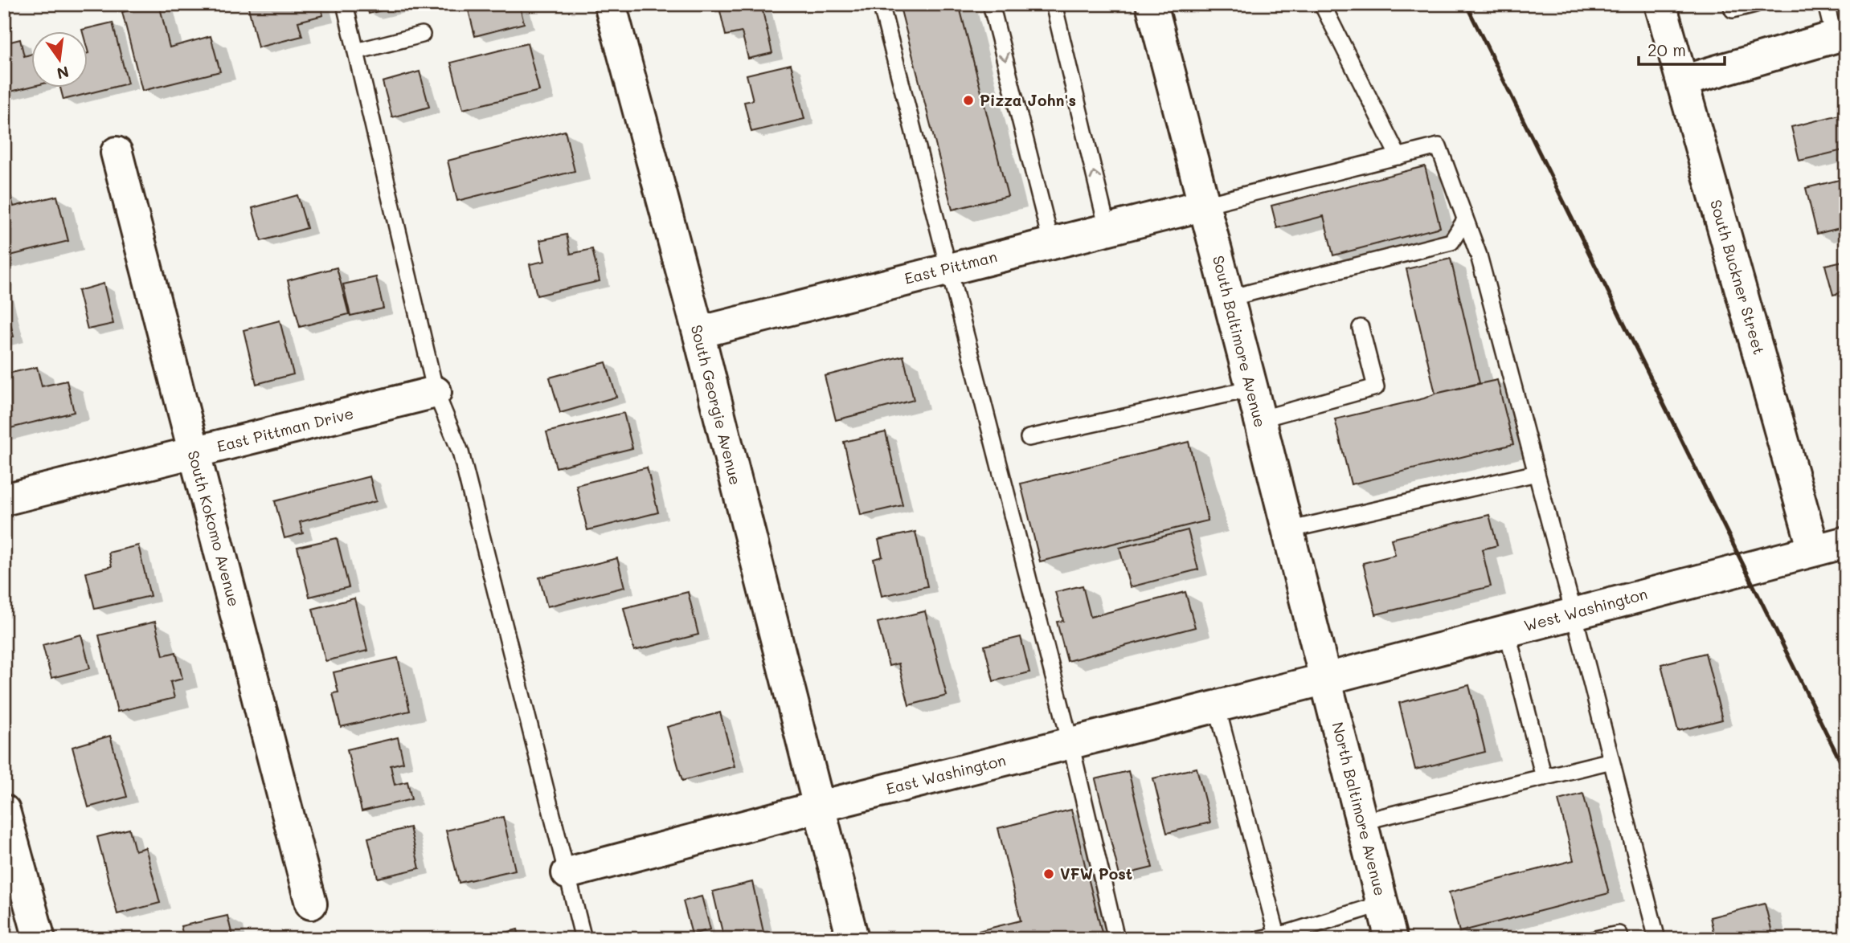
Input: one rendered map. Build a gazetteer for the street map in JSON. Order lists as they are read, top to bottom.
{
  "streets": {
    "street": [
      "East Pittman",
      "South Buckner Street",
      "South Baltimore Avenue",
      "South Georgie Avenue",
      "East Pittman Drive",
      "South Kokomo Avenue",
      "West Washington",
      "East Washington",
      "North Baltimore Avenue"
    ]
  },
  "crossings": [
    ["East Pittman", "South Baltimore Avenue"],
    ["East Pittman", "South Georgie Avenue"],
    ["South Buckner Street", "West Washington"],
    ["South Baltimore Avenue", "West Washington"],
    ["South Baltimore Avenue", "East Washington"],
    ["South Baltimore Avenue", "North Baltimore Avenue"],
    ["South Georgie Avenue", "East Washington"],
    ["East Pittman Drive", "South Kokomo Avenue"],
    ["West Washington", "East Washington"],
    ["West Washington", "North Baltimore Avenue"],
    ["East Washington", "North Baltimore Avenue"]
  ],
  "places": ["Pizza John's", "VFW Post"],
  "scale_bar": "20 m",
  "north": "bottom"
}
